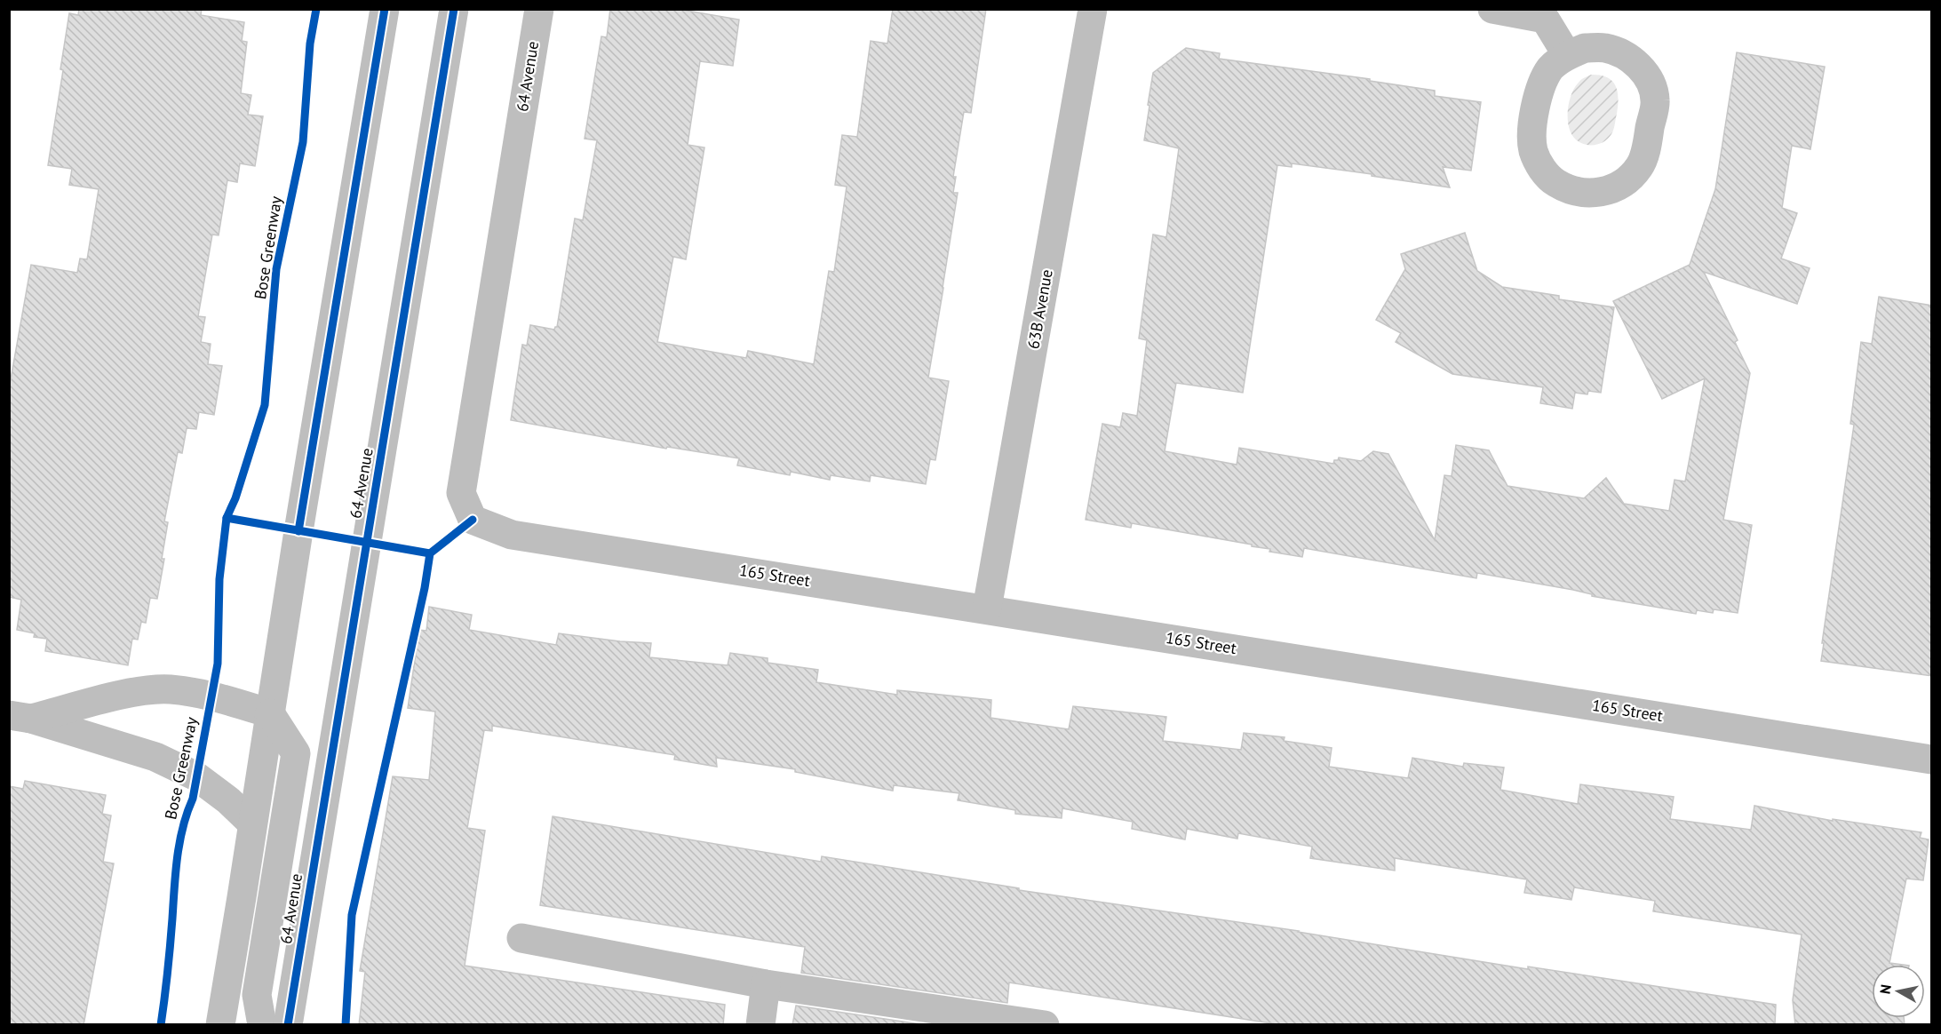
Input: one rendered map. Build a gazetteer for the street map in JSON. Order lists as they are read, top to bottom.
{
  "streets": {
    "street": ["64 Avenue", "63B Avenue", "165 Street"],
    "cycle path": ["Bose Greenway"]
  },
  "crossings": [
    ["64 Avenue", "165 Street"],
    ["63B Avenue", "165 Street"]
  ],
  "north": "left"
}
